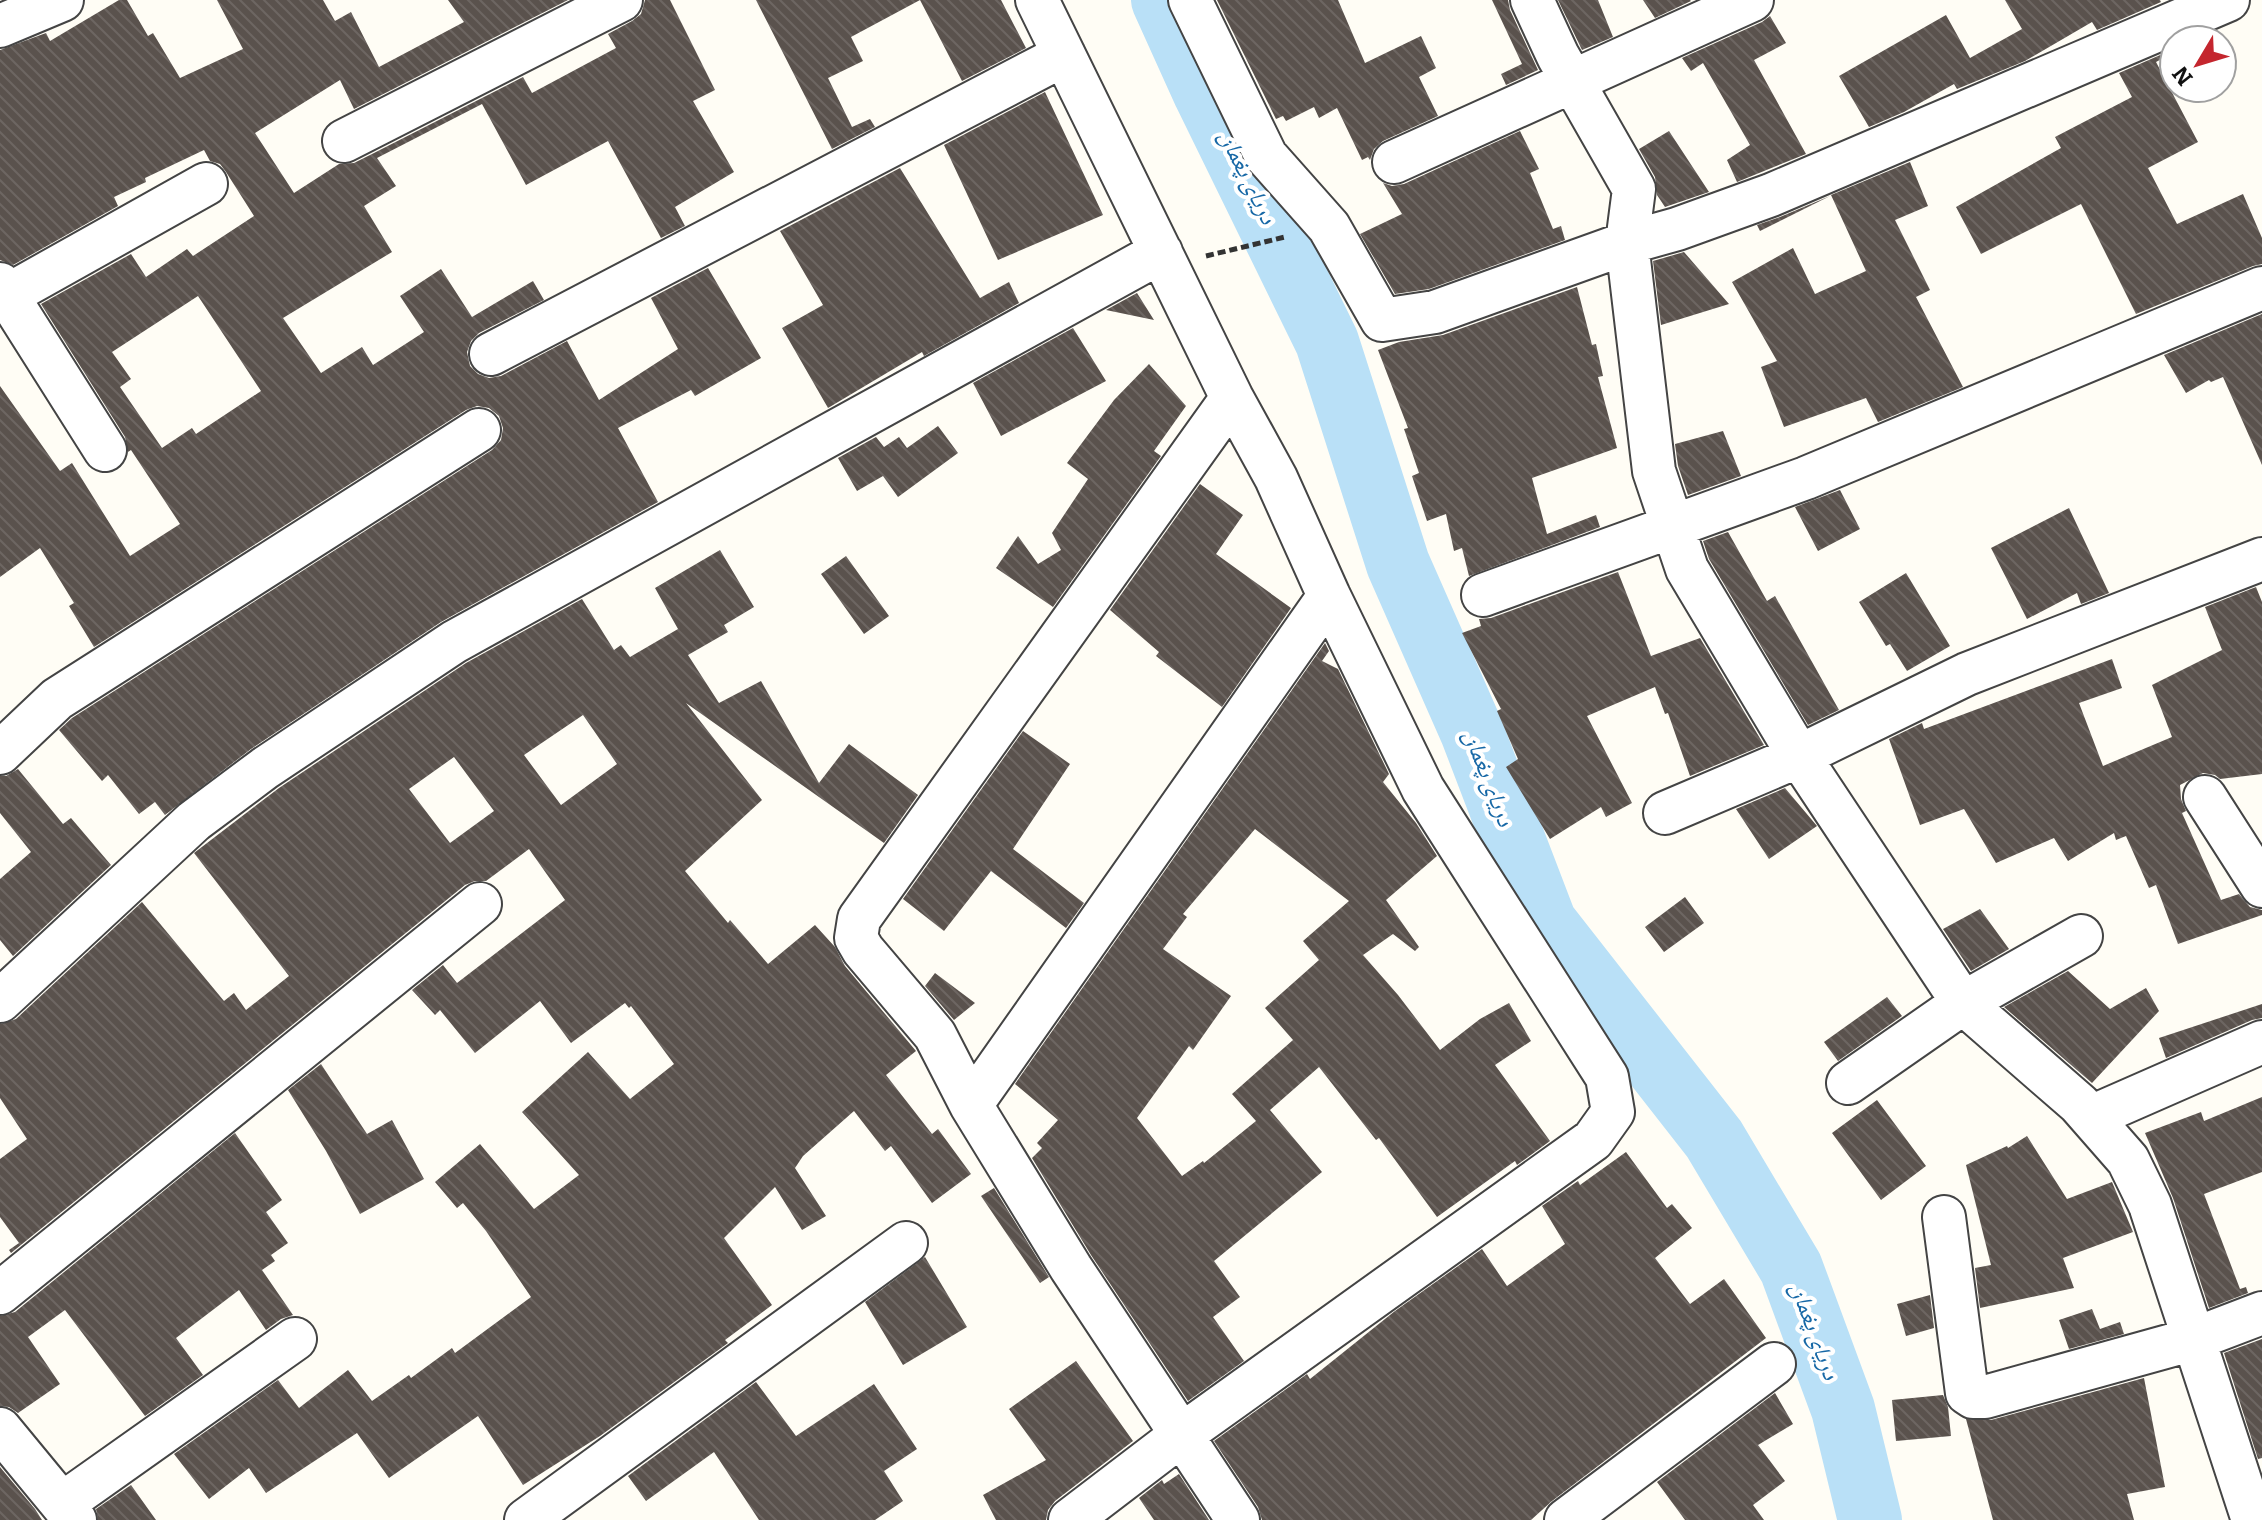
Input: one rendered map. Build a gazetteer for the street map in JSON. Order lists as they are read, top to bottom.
{
  "water": ["دریای پغمان"],
  "north": "bottom left"
}
